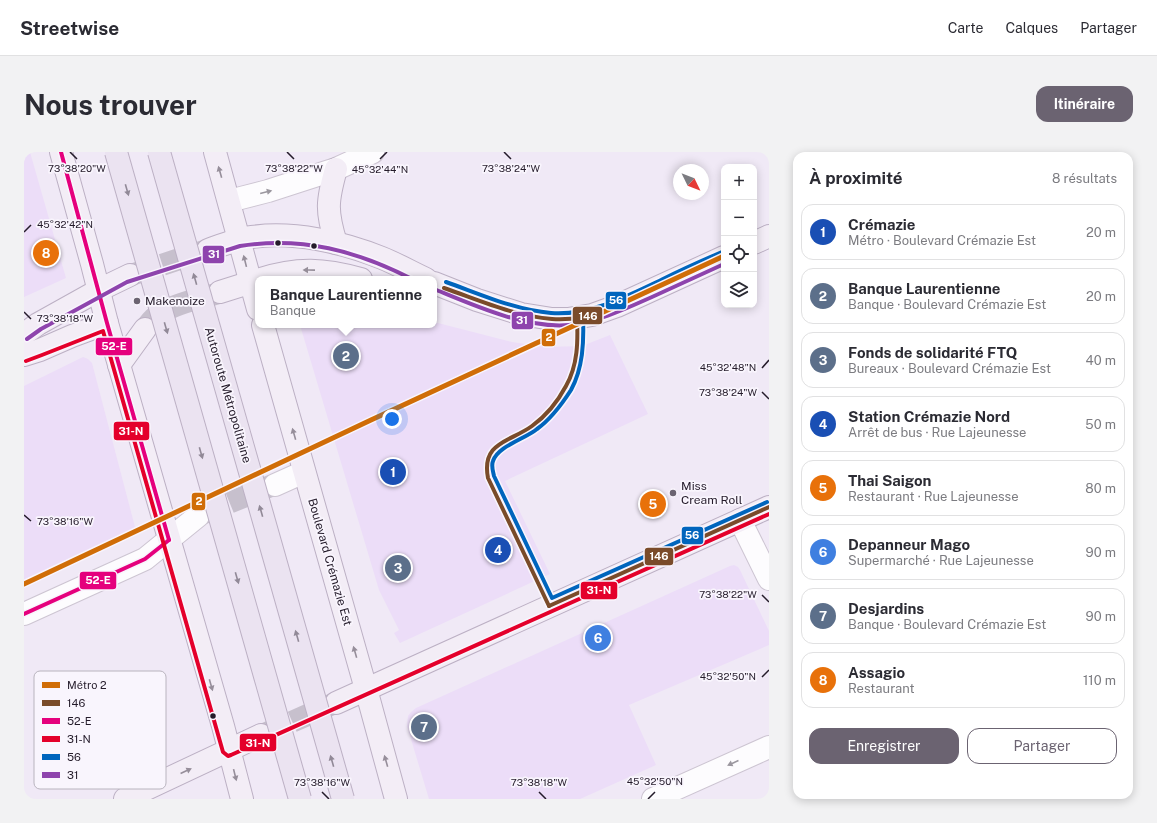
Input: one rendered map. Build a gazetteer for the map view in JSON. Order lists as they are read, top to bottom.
{
  "streets": {
    "highway": ["Autoroute Métropolitaine"],
    "main road": ["Boulevard Crémazie Est"]
  },
  "places": ["Makenoize", "Miss Cream Roll"],
  "lines": [
    "transit line 52-E",
    "transit line 31",
    "transit line 56",
    "metro line 2",
    "transit line 146",
    "transit line 31-N"
  ],
  "legend": [
    "Métro 2",
    "146",
    "52-E",
    "31-N",
    "56",
    "31"
  ],
  "north": "bottom right",
  "page": {
    "header": "Streetwise",
    "nav": ["Carte", "Calques", "Partager"],
    "buttons": [
      "Itinéraire",
      ["Enregistrer", "Partager"]
    ],
    "title": "Nous trouver",
    "heading": ["À proximité", "8 résultats"],
    "map_buttons": ["+", "−"],
    "list": [
      {
        "mark": "1",
        "name": "Crémazie",
        "note": "Métro · Boulevard Crémazie Est",
        "value": "20 m"
      },
      {
        "mark": "2",
        "name": "Banque Laurentienne",
        "note": "Banque · Boulevard Crémazie Est",
        "value": "20 m"
      },
      {
        "mark": "3",
        "name": "Fonds de solidarité FTQ",
        "note": "Bureaux · Boulevard Crémazie Est",
        "value": "40 m"
      },
      {
        "mark": "4",
        "name": "Station Crémazie Nord",
        "note": "Arrêt de bus · Rue Lajeunesse",
        "value": "50 m"
      },
      {
        "mark": "5",
        "name": "Thai Saigon",
        "note": "Restaurant · Rue Lajeunesse",
        "value": "80 m"
      },
      {
        "mark": "6",
        "name": "Depanneur Mago",
        "note": "Supermarché · Rue Lajeunesse",
        "value": "90 m"
      },
      {
        "mark": "7",
        "name": "Desjardins",
        "note": "Banque · Boulevard Crémazie Est",
        "value": "90 m"
      },
      {
        "mark": "8",
        "name": "Assagio",
        "note": "Restaurant",
        "value": "110 m"
      }
    ],
    "pins": [
      "8",
      "2",
      "1",
      "5",
      "4",
      "3",
      "6",
      "7"
    ],
    "popup": ["Banque Laurentienne", "Banque"]
  },
  "coordinates": [
    "73°38'20\"W",
    "73°38'22\"W",
    "73°38'24\"W",
    "45°32'44\"N",
    "45°32'42\"N",
    "73°38'18\"W",
    "45°32'48\"N",
    "73°38'16\"W",
    "45°32'50\"N"
  ]
}
